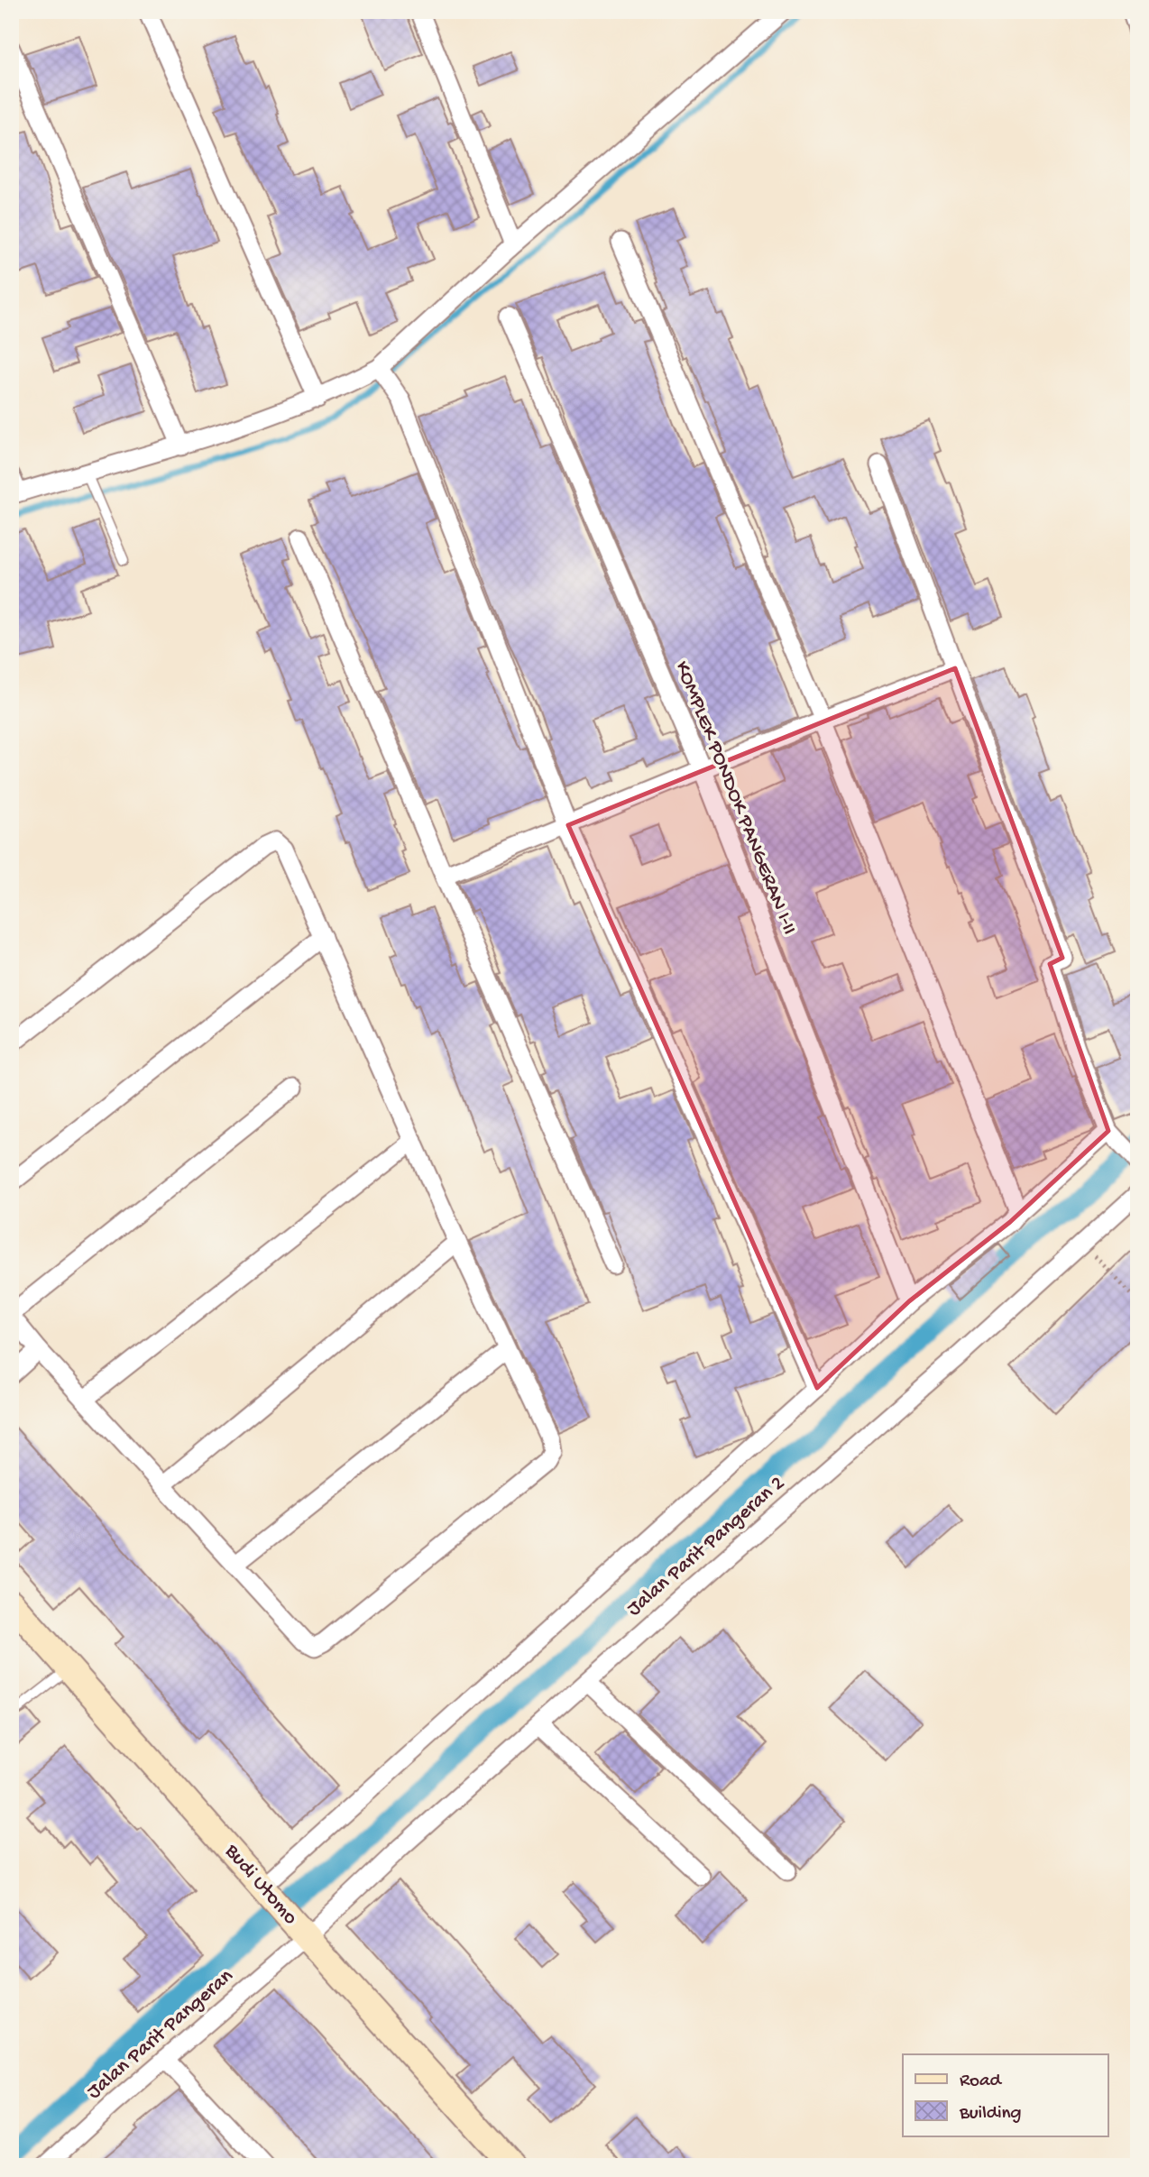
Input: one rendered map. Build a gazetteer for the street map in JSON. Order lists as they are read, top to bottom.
{
  "streets": {
    "street": [
      "KOMPLEK PONDOK PANGERAN I-II",
      "Jalan Parit Pangeran 2",
      "Budi Utomo",
      "Jalan Parit Pangeran"
    ]
  },
  "crossings": [
    ["Jalan Parit Pangeran 2", "Budi Utomo"],
    ["Jalan Parit Pangeran 2", "Jalan Parit Pangeran"],
    ["Budi Utomo", "Jalan Parit Pangeran"]
  ],
  "legend": ["Road", "Building"]
}
